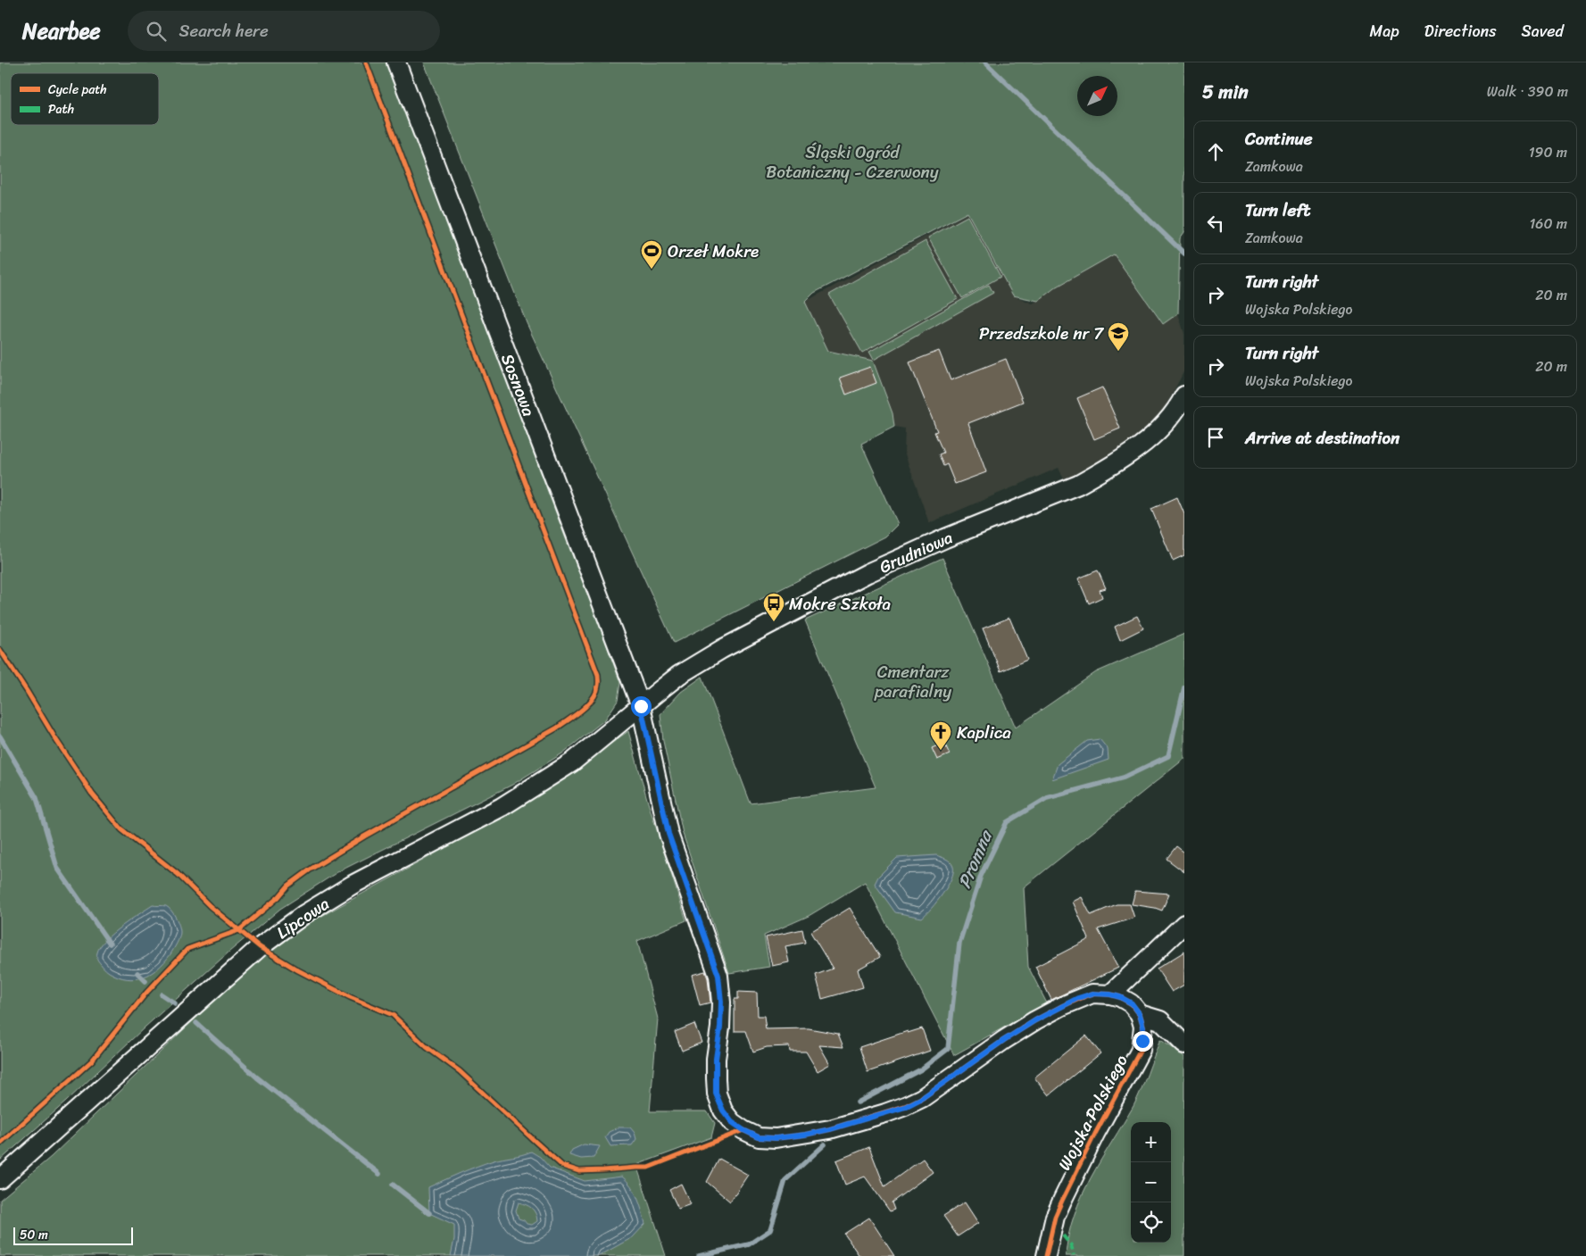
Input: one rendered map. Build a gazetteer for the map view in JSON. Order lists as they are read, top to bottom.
{
  "streets": {
    "street": [
      "Sosnowa",
      "Grudniowa",
      "Lipcowa",
      "Wojska Polskiego"
    ]
  },
  "crossings": [
    ["Sosnowa", "Grudniowa"],
    ["Sosnowa", "Lipcowa"],
    ["Grudniowa", "Lipcowa"]
  ],
  "water": ["Promna"],
  "parks": ["Śląski Ogród Botaniczny - Czerwony", "Cmentarz parafialny"],
  "places": {
    "sports": ["Orzeł Mokre"],
    "school or university": ["Przedszkole nr 7"],
    "bus stop": ["Mokre Szkoła"],
    "church": ["Kaplica"]
  },
  "legend": ["Cycle path", "Path"],
  "scale_bar": "50 m",
  "north": "top right",
  "page": {
    "header": "Nearbee",
    "search": "Search here",
    "nav": ["Map", "Directions", "Saved"],
    "heading": ["5 min", "Walk · 390 m"],
    "list": [
      ["Continue", "Zamkowa", "190 m"],
      ["Turn left", "Zamkowa", "160 m"],
      ["Turn right", "Wojska Polskiego", "20 m"],
      ["Turn right", "Wojska Polskiego", "20 m"],
      "Arrive at destination"
    ],
    "map_buttons": ["+", "−"],
    "scale": "50 m"
  }
}
